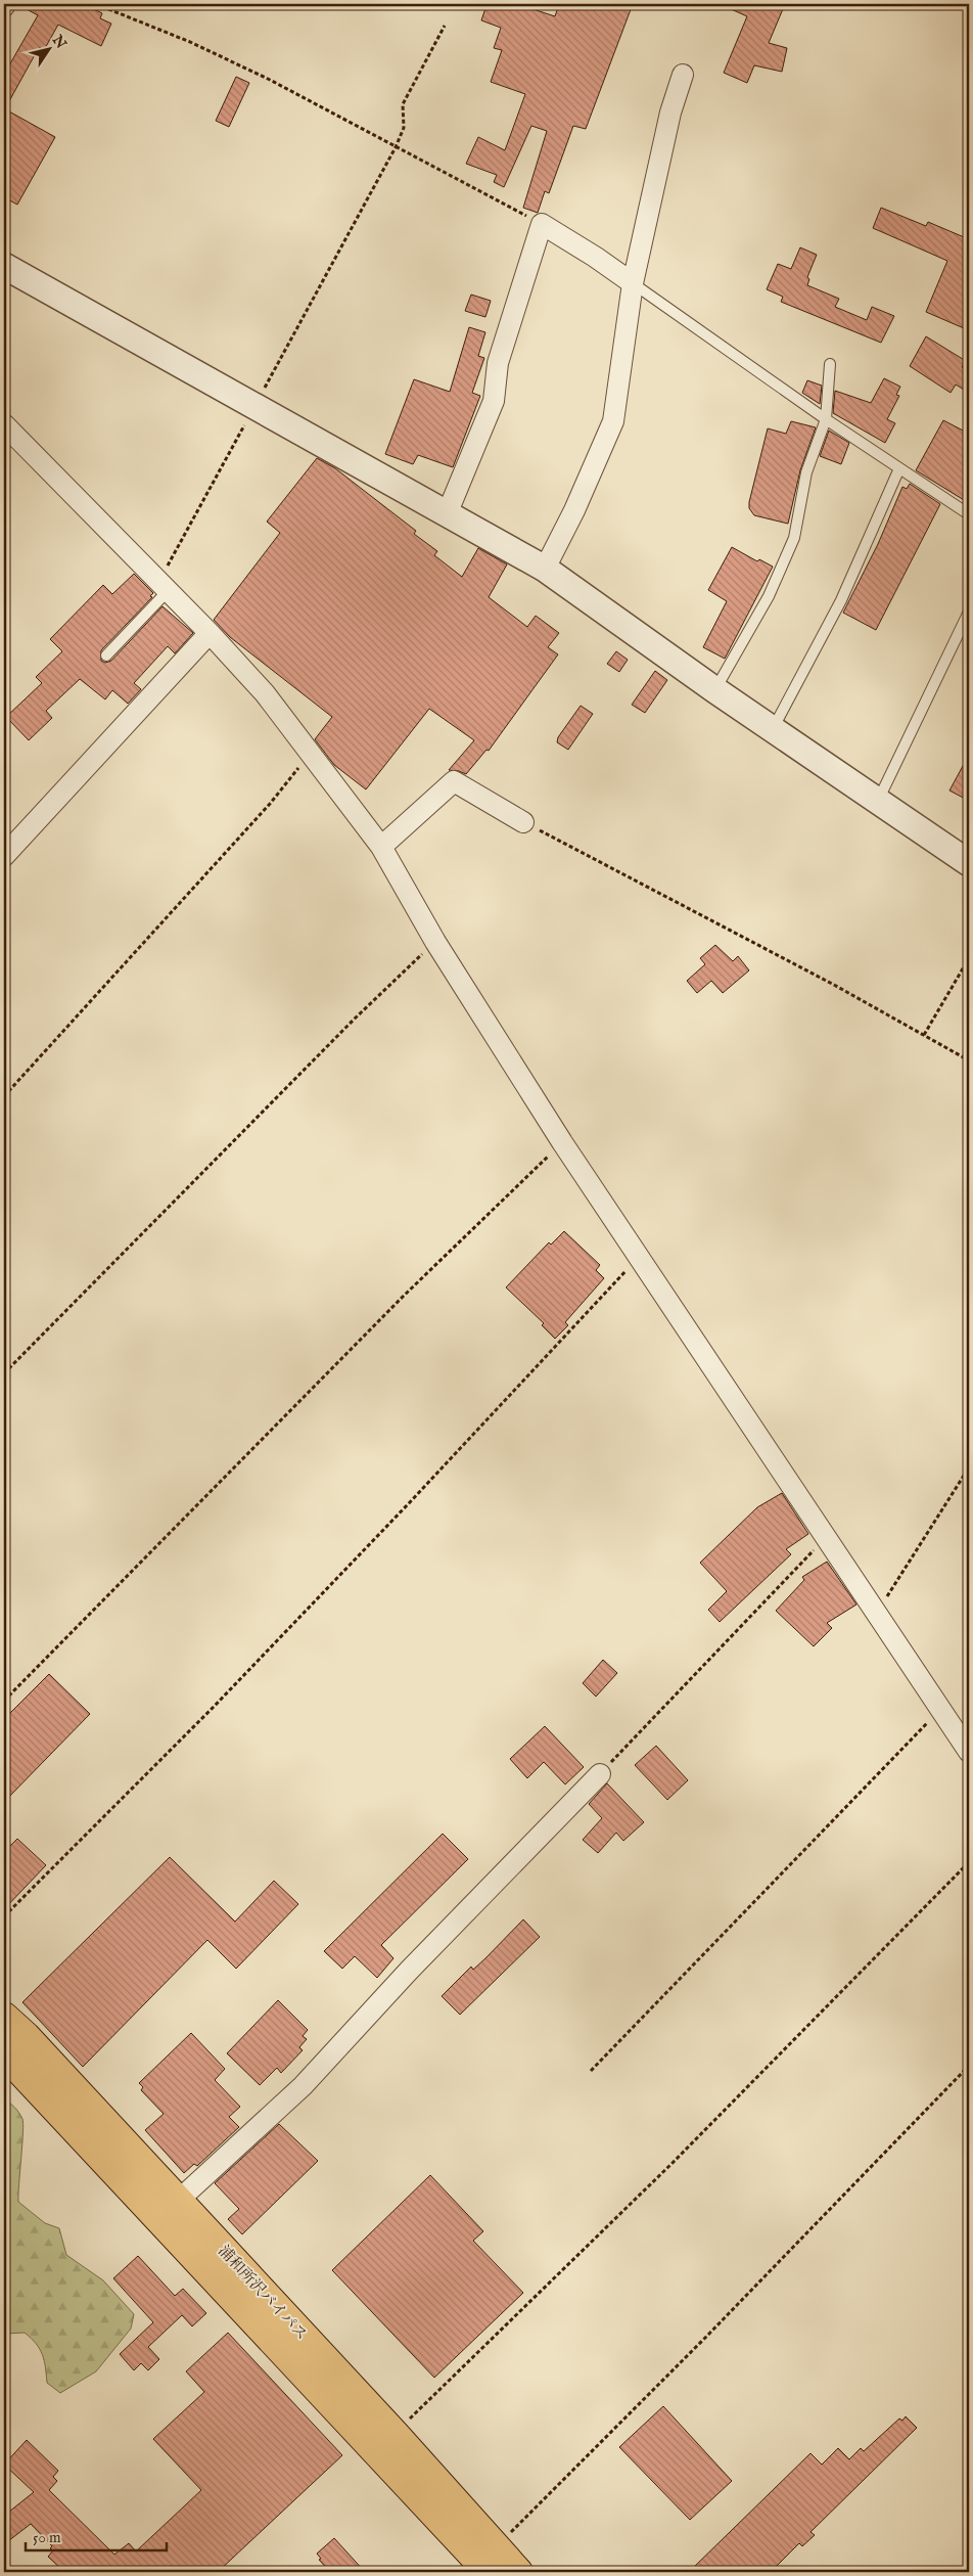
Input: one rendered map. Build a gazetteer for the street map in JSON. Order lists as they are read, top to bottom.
{
  "streets": {
    "highway": ["浦和所沢バイパス"]
  },
  "scale_bar": "50 m",
  "north": "top right"
}
